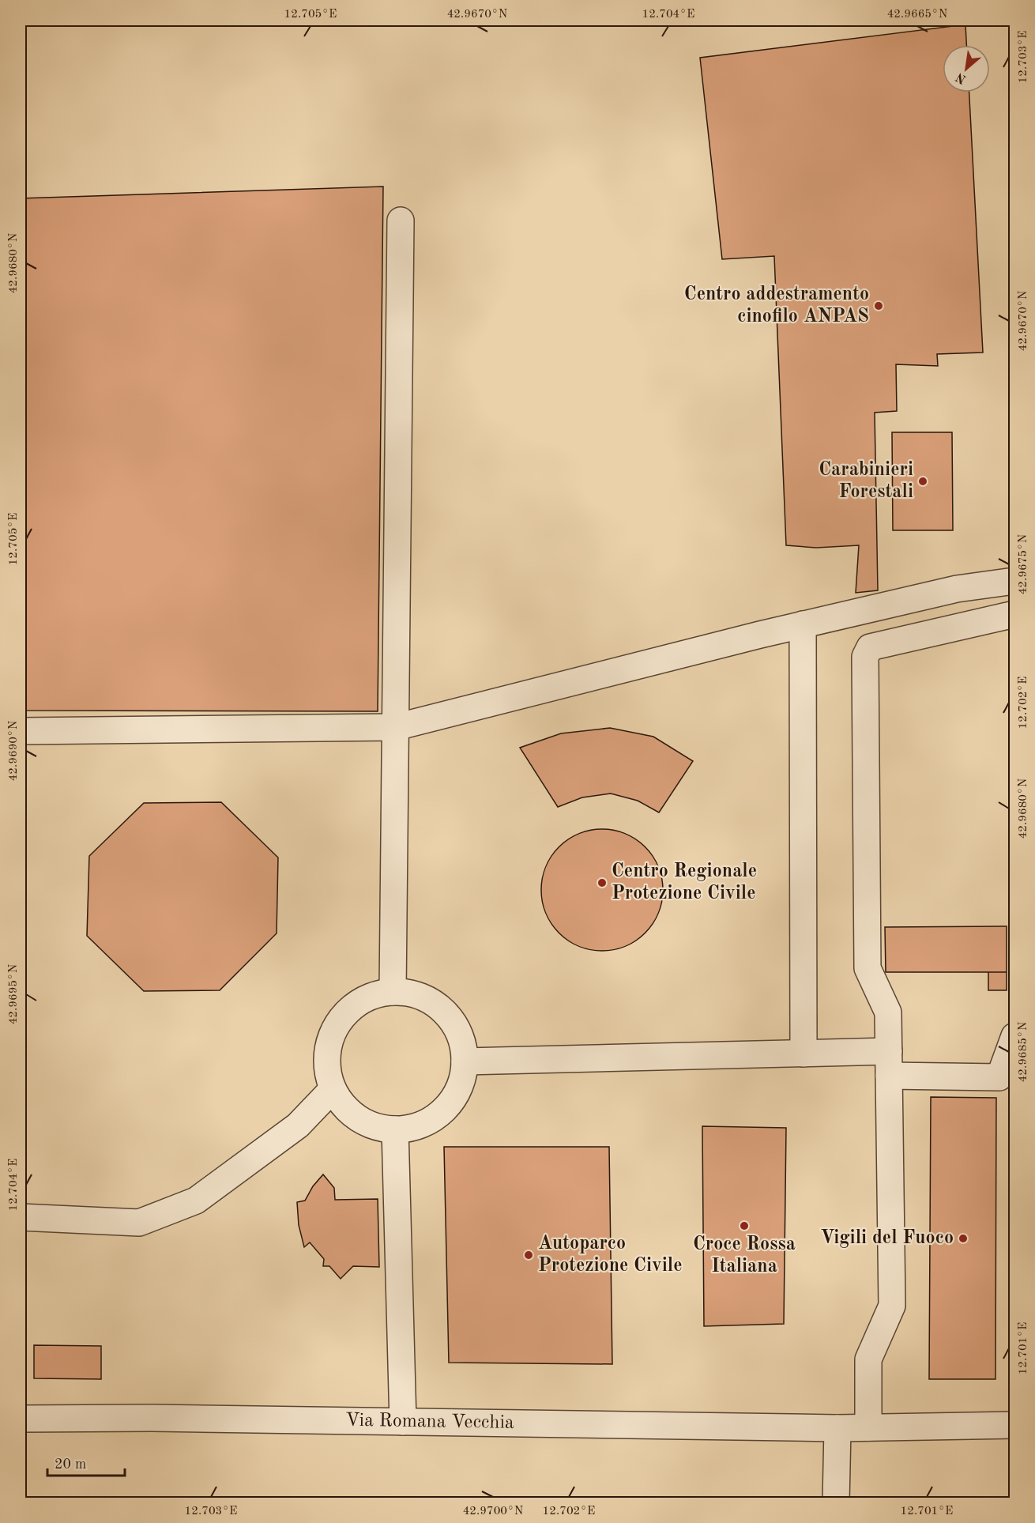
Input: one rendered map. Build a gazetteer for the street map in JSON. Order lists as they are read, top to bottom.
{
  "streets": {
    "street": ["Via Romana Vecchia"]
  },
  "places": [
    "Centro addestramento cinofilo ANPAS",
    "Carabinieri Forestali",
    "Centro Regionale Protezione Civile",
    "Croce Rossa Italiana",
    "Vigili del Fuoco",
    "Autoparco Protezione Civile"
  ],
  "scale_bar": "20 m",
  "north": "bottom left",
  "coordinates": [
    "12.705°E",
    "42.9670°N",
    "12.704°E",
    "42.9665°N",
    "12.703°E",
    "42.9680°N",
    "42.9675°N",
    "12.702°E",
    "42.9690°N",
    "42.9695°N",
    "42.9685°N",
    "12.701°E",
    "42.9700°N"
  ]
}
